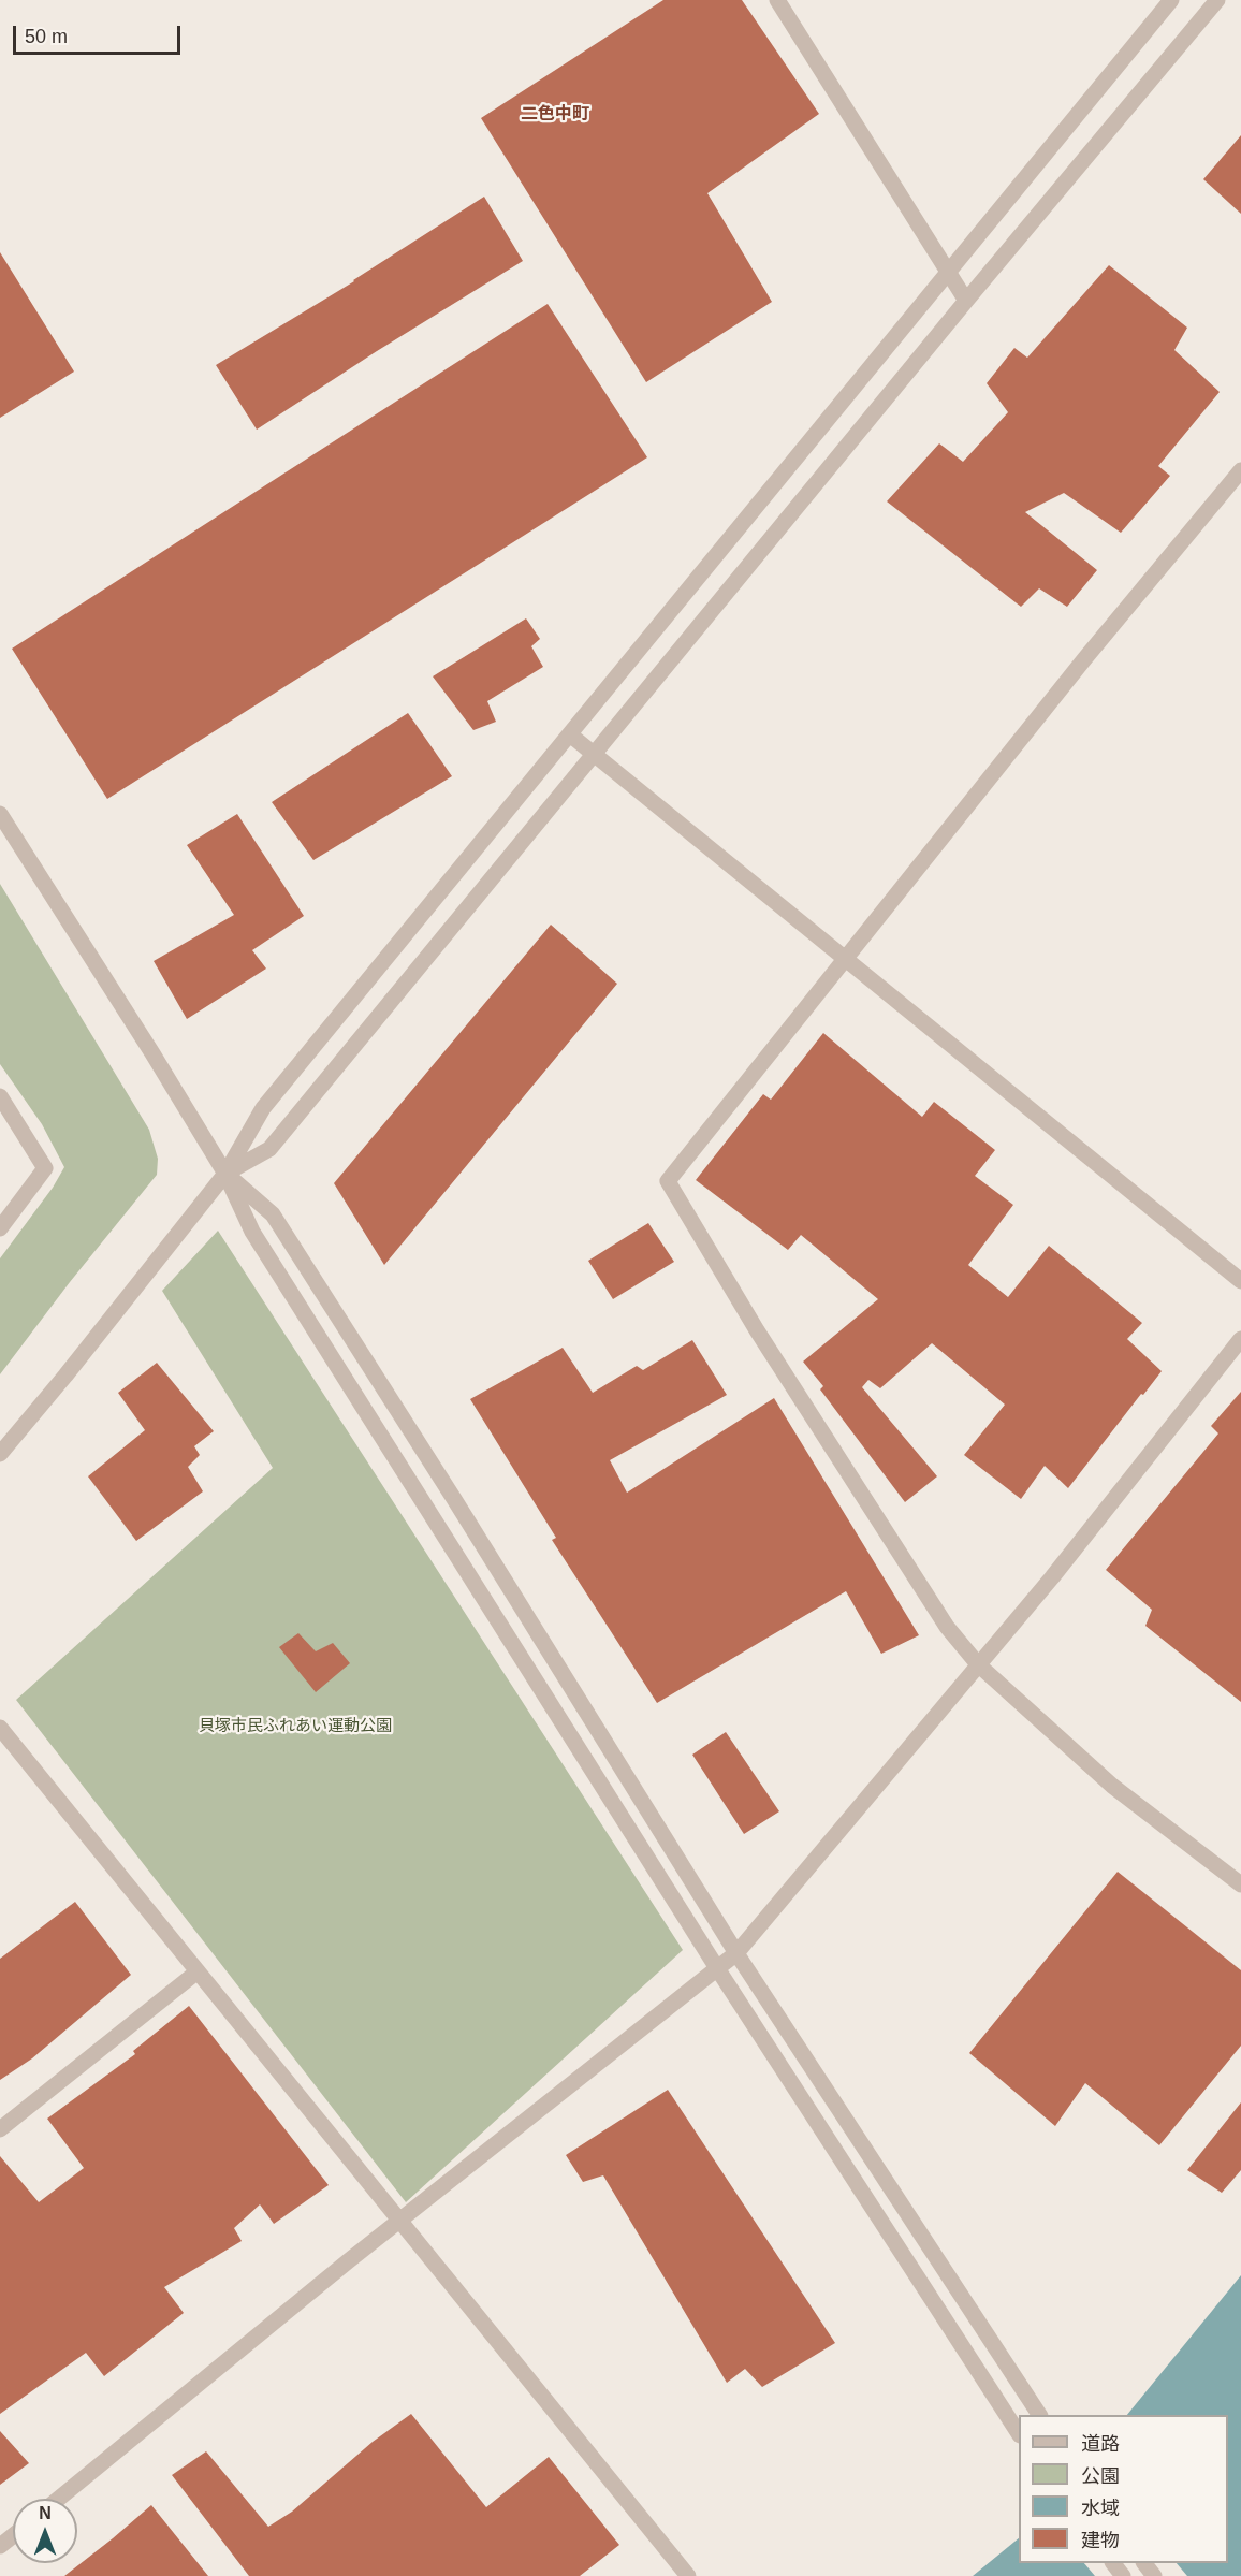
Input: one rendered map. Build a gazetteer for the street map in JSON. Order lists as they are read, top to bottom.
{
  "districts": ["二色中町"],
  "parks": ["貝塚市民ふれあい運動公園"],
  "legend": [
    "道路",
    "公園",
    "水域",
    "建物"
  ],
  "scale_bar": "50 m",
  "north": "top"
}
